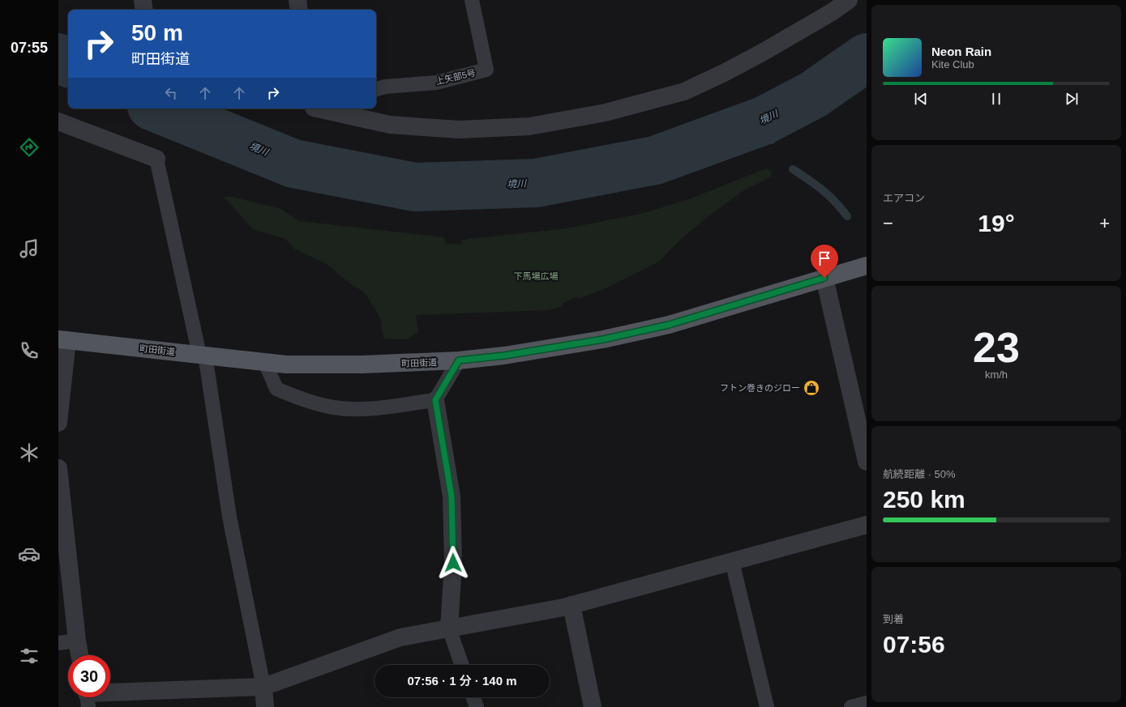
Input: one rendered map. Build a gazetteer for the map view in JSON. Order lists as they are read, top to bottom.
{
  "streets": {
    "main road": ["町田街道"],
    "lane": ["上矢部5号"]
  },
  "water": ["境川"],
  "parks": ["下馬場広場"],
  "places": {
    "shop": ["フトン巻きのジロー"]
  },
  "page": {
    "tabs": "07:55",
    "turn": ["50 m", "町田街道"],
    "song": ["Neon Rain", "Kite Club"],
    "tile": [
      "エアコン",
      ["23", "km/h"],
      ["航続距離 · 50%", "250 km"],
      ["到着", "07:56"]
    ],
    "heat": ["−", "19°", "+"],
    "limit": "30",
    "trip": "07:56 · 1 分 · 140 m"
  }
}
